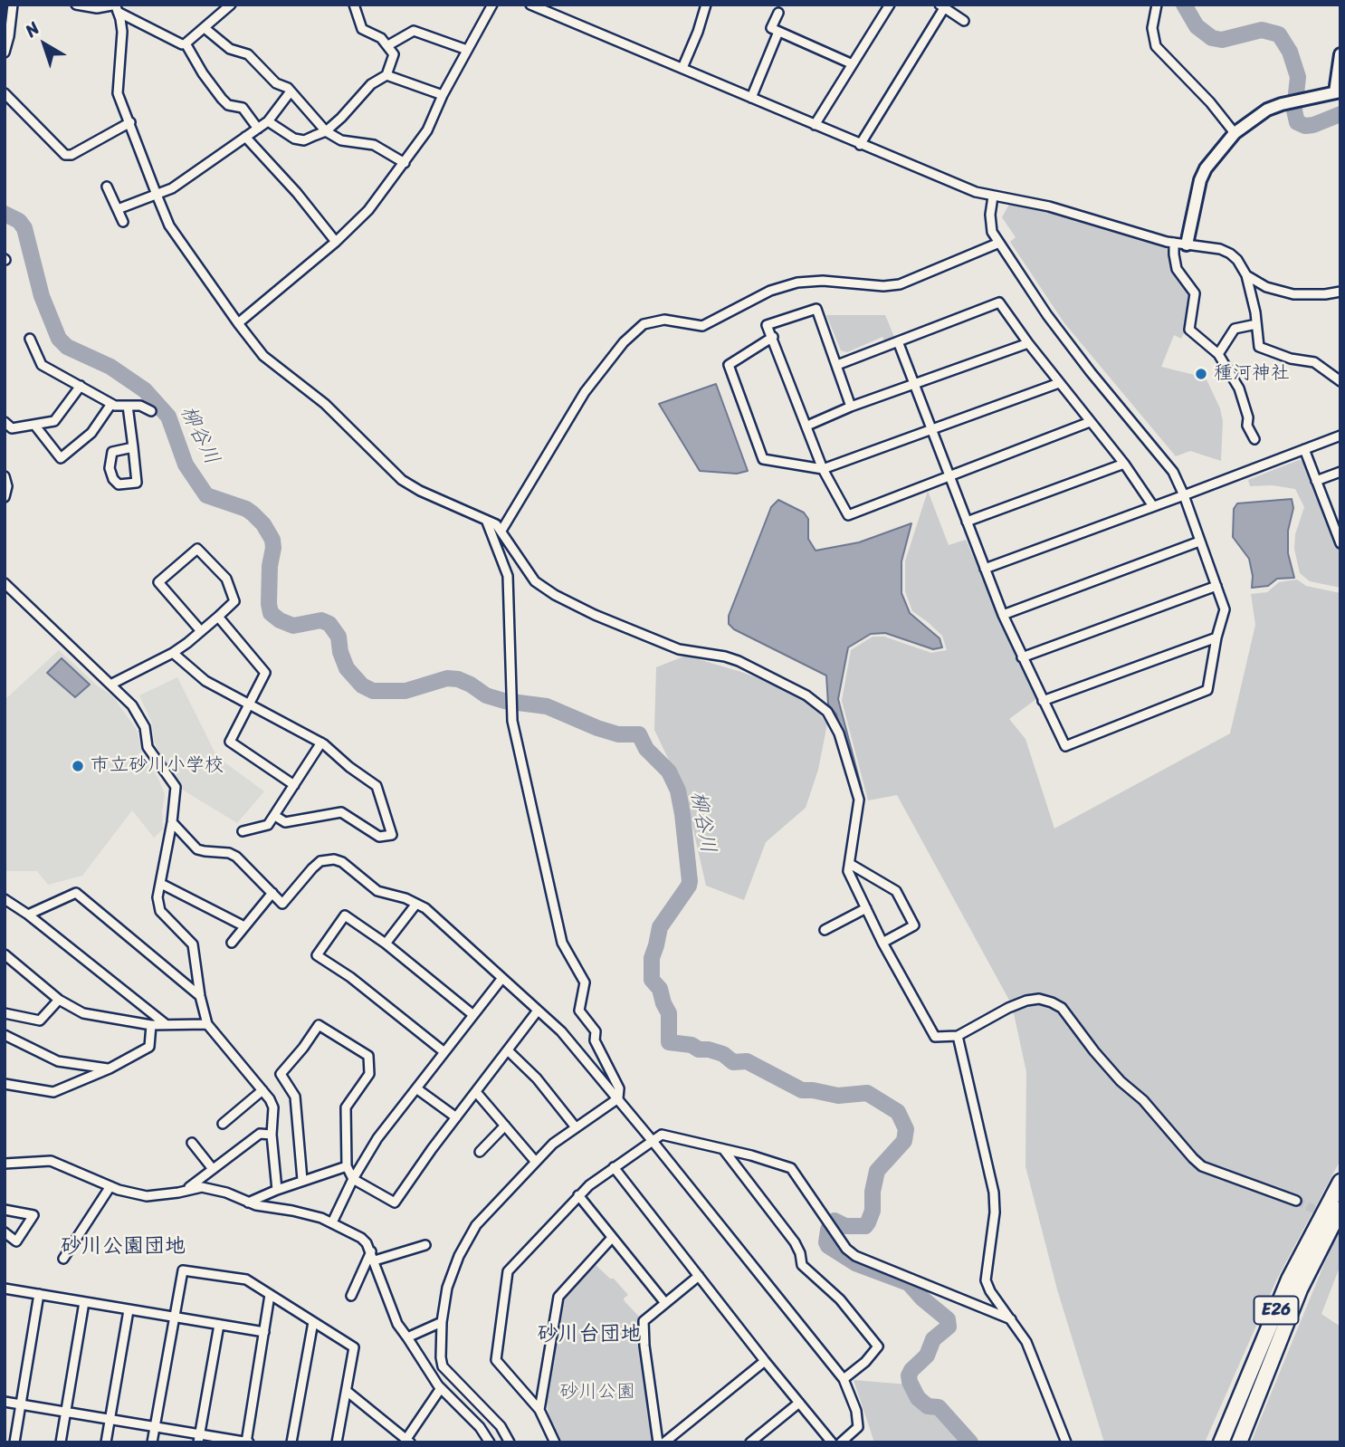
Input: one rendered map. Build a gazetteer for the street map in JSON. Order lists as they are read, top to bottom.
{
  "streets": {
    "highway": ["E26"]
  },
  "districts": ["砂川公園団地", "砂川台団地"],
  "water": ["柳谷川"],
  "parks": ["砂川公園"],
  "places": ["種河神社", "市立砂川小学校"],
  "north": "top left"
}
